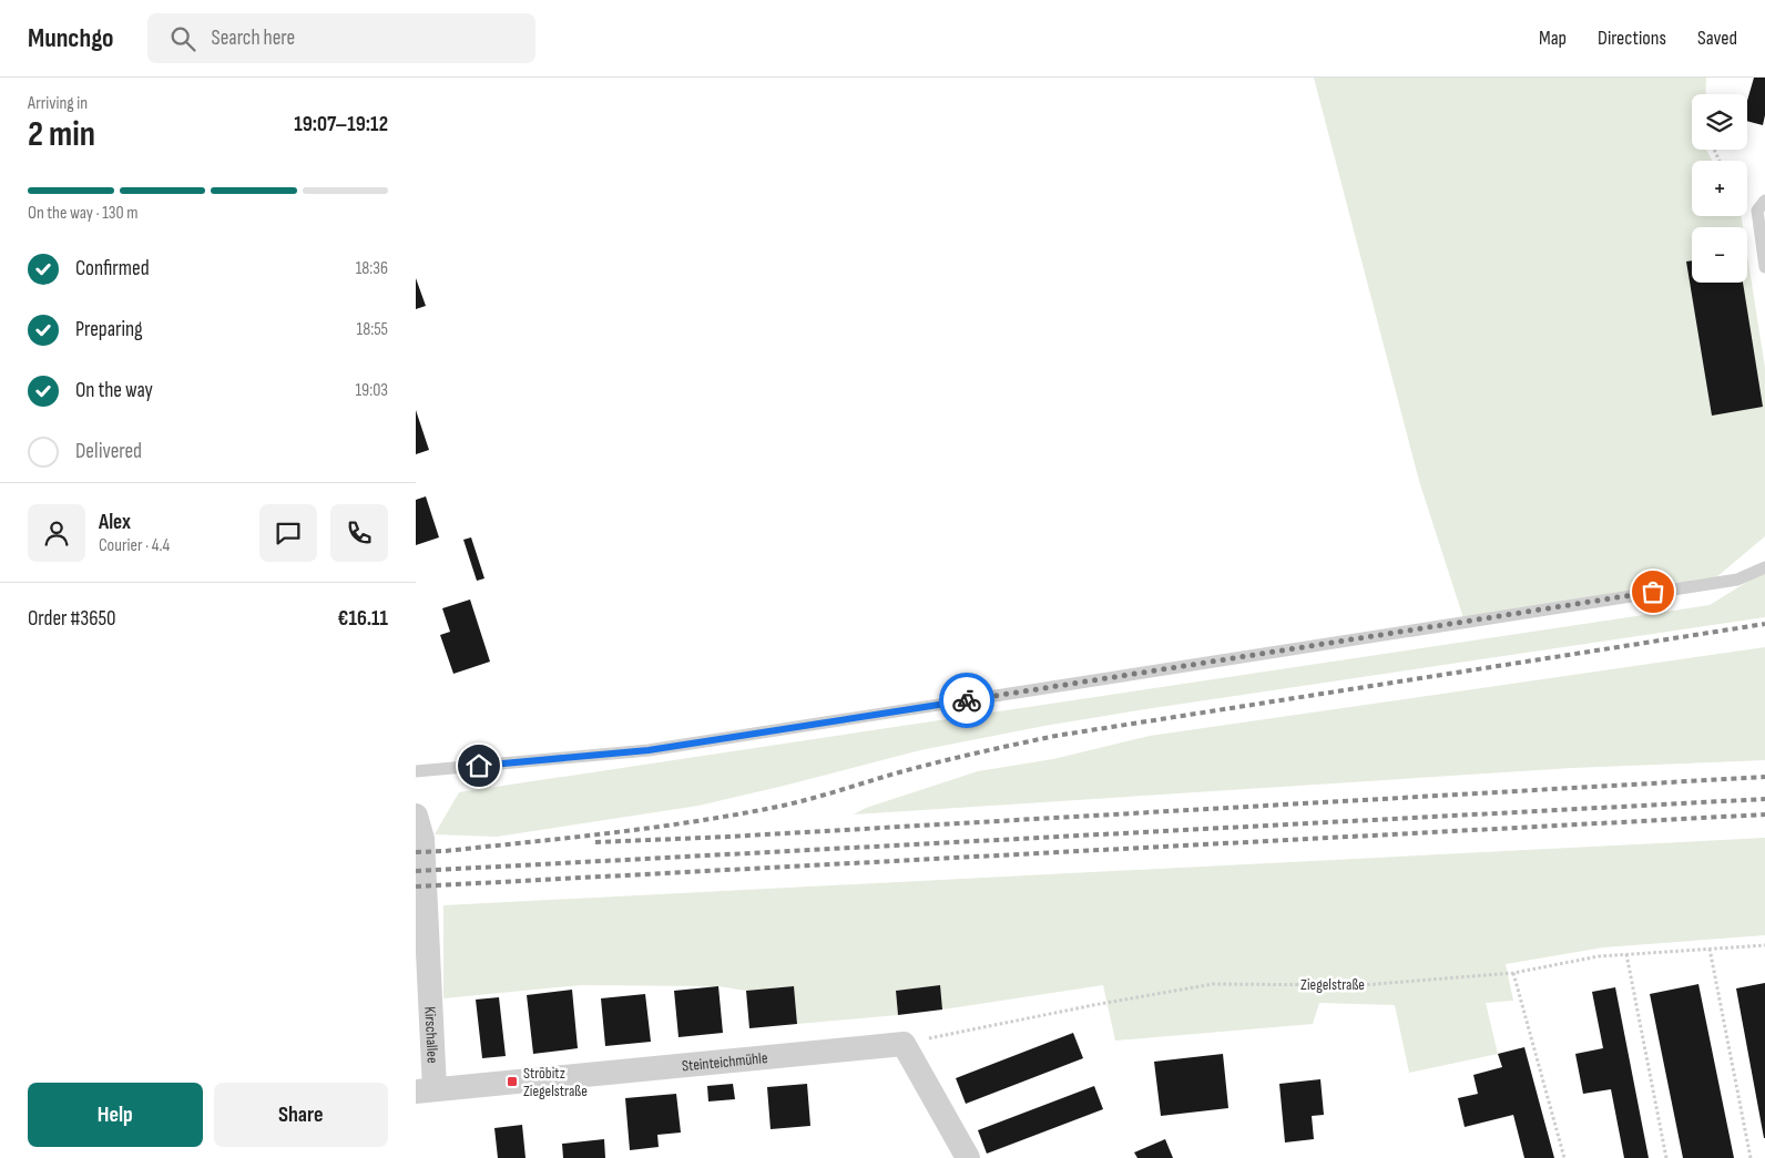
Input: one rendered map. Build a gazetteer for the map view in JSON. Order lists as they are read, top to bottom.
{
  "streets": {
    "street": ["Kirschallee", "Steinteichmühle"],
    "path": ["Ziegelstraße"]
  },
  "crossings": [
    ["Ziegelstraße", "Steinteichmühle"],
    ["Kirschallee", "Steinteichmühle"]
  ],
  "places": {
    "transit": ["Ströbitz Ziegelstraße"]
  },
  "page": {
    "header": "Munchgo",
    "search": "Search here",
    "nav": ["Map", "Directions", "Saved"],
    "heading": ["2 min", "Arriving in", "19:07–19:12"],
    "panel": [
      "Alex",
      "Courier · 4.4",
      "Order #3650",
      "€16.11"
    ],
    "map_buttons": ["+", "−"],
    "bar": "On the way · 130 m",
    "list": [
      ["Confirmed", "18:36"],
      ["Preparing", "18:55"],
      ["On the way", "19:03"],
      "Delivered"
    ],
    "buttons": ["Help", "Share"]
  }
}
